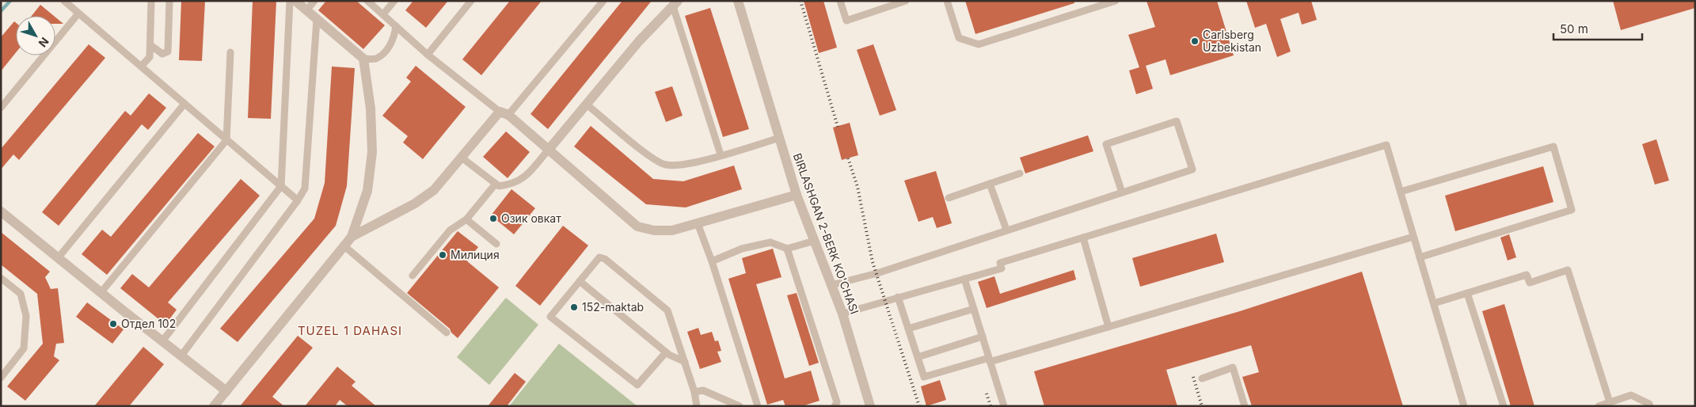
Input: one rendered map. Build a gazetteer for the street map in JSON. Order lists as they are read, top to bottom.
{
  "streets": {
    "street": ["BIRLASHGAN 2-BERK KO'CHASI"]
  },
  "districts": ["TUZEL 1 DAHASI"],
  "places": [
    "Carlsberg Uzbekistan",
    "Озик овкат",
    "Милиция",
    "152-maktab",
    "Отдел 102"
  ],
  "scale_bar": "50 m",
  "north": "bottom right"
}
